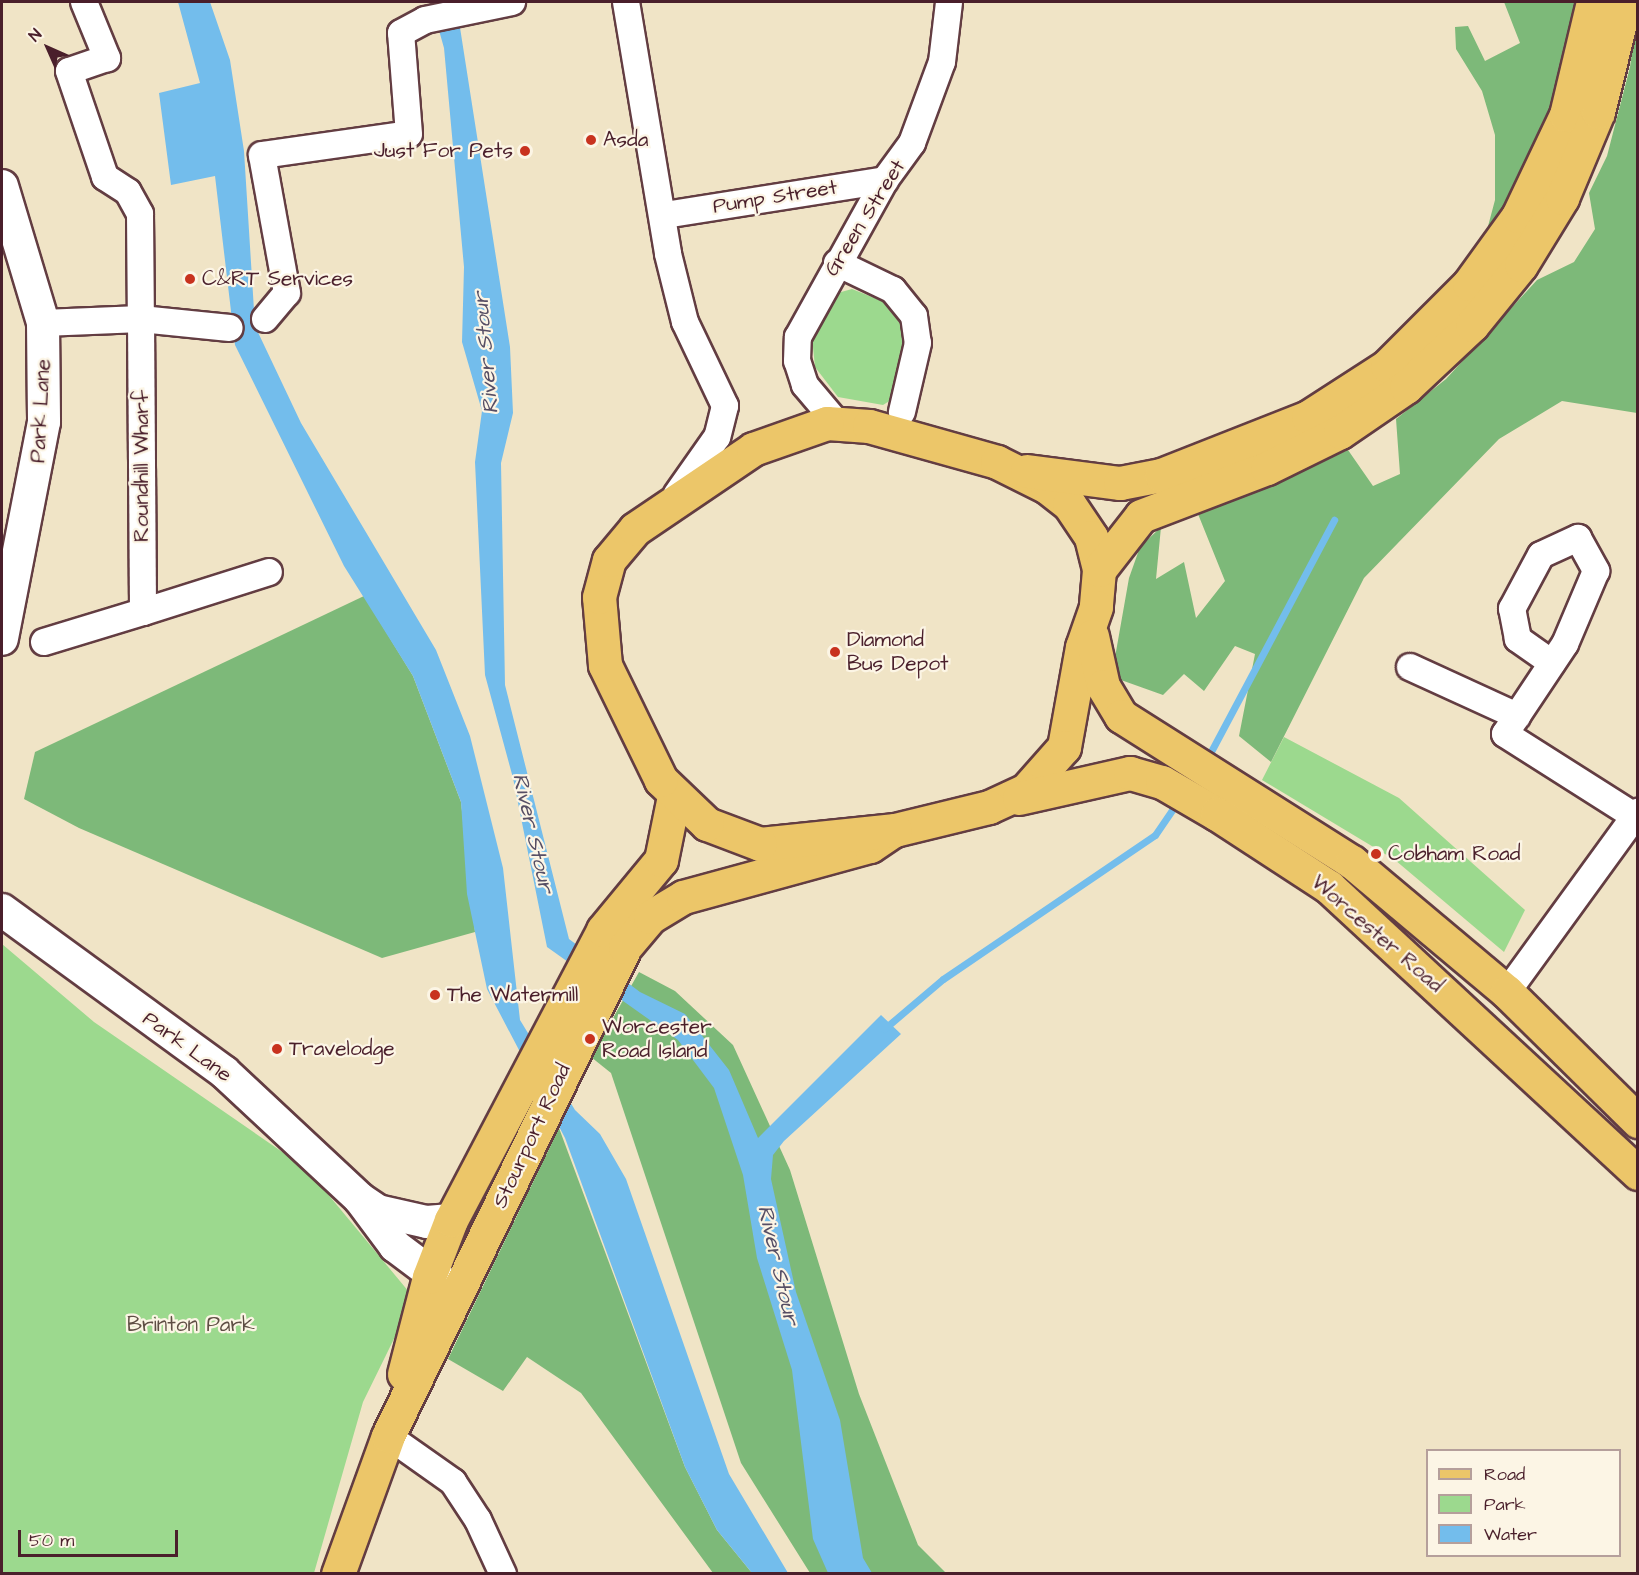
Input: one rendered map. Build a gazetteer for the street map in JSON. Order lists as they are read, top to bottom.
{
  "streets": {
    "main road": ["Worcester Road", "Stourport Road"],
    "street": [
      "Pump Street",
      "Green Street",
      "Park Lane",
      "Roundhill Wharf"
    ]
  },
  "crossings": [
    ["Pump Street", "Green Street"],
    ["Park Lane", "Stourport Road"]
  ],
  "water": ["River Stour"],
  "parks": ["Brinton Park"],
  "places": [
    "Asda",
    "Just For Pets",
    "C&RT Services",
    "Diamond Bus Depot",
    "Cobham Road",
    "The Watermill",
    "Worcester Road Island",
    "Travelodge"
  ],
  "legend": ["Road", "Park", "Water"],
  "scale_bar": "50 m",
  "north": "top left"
}
